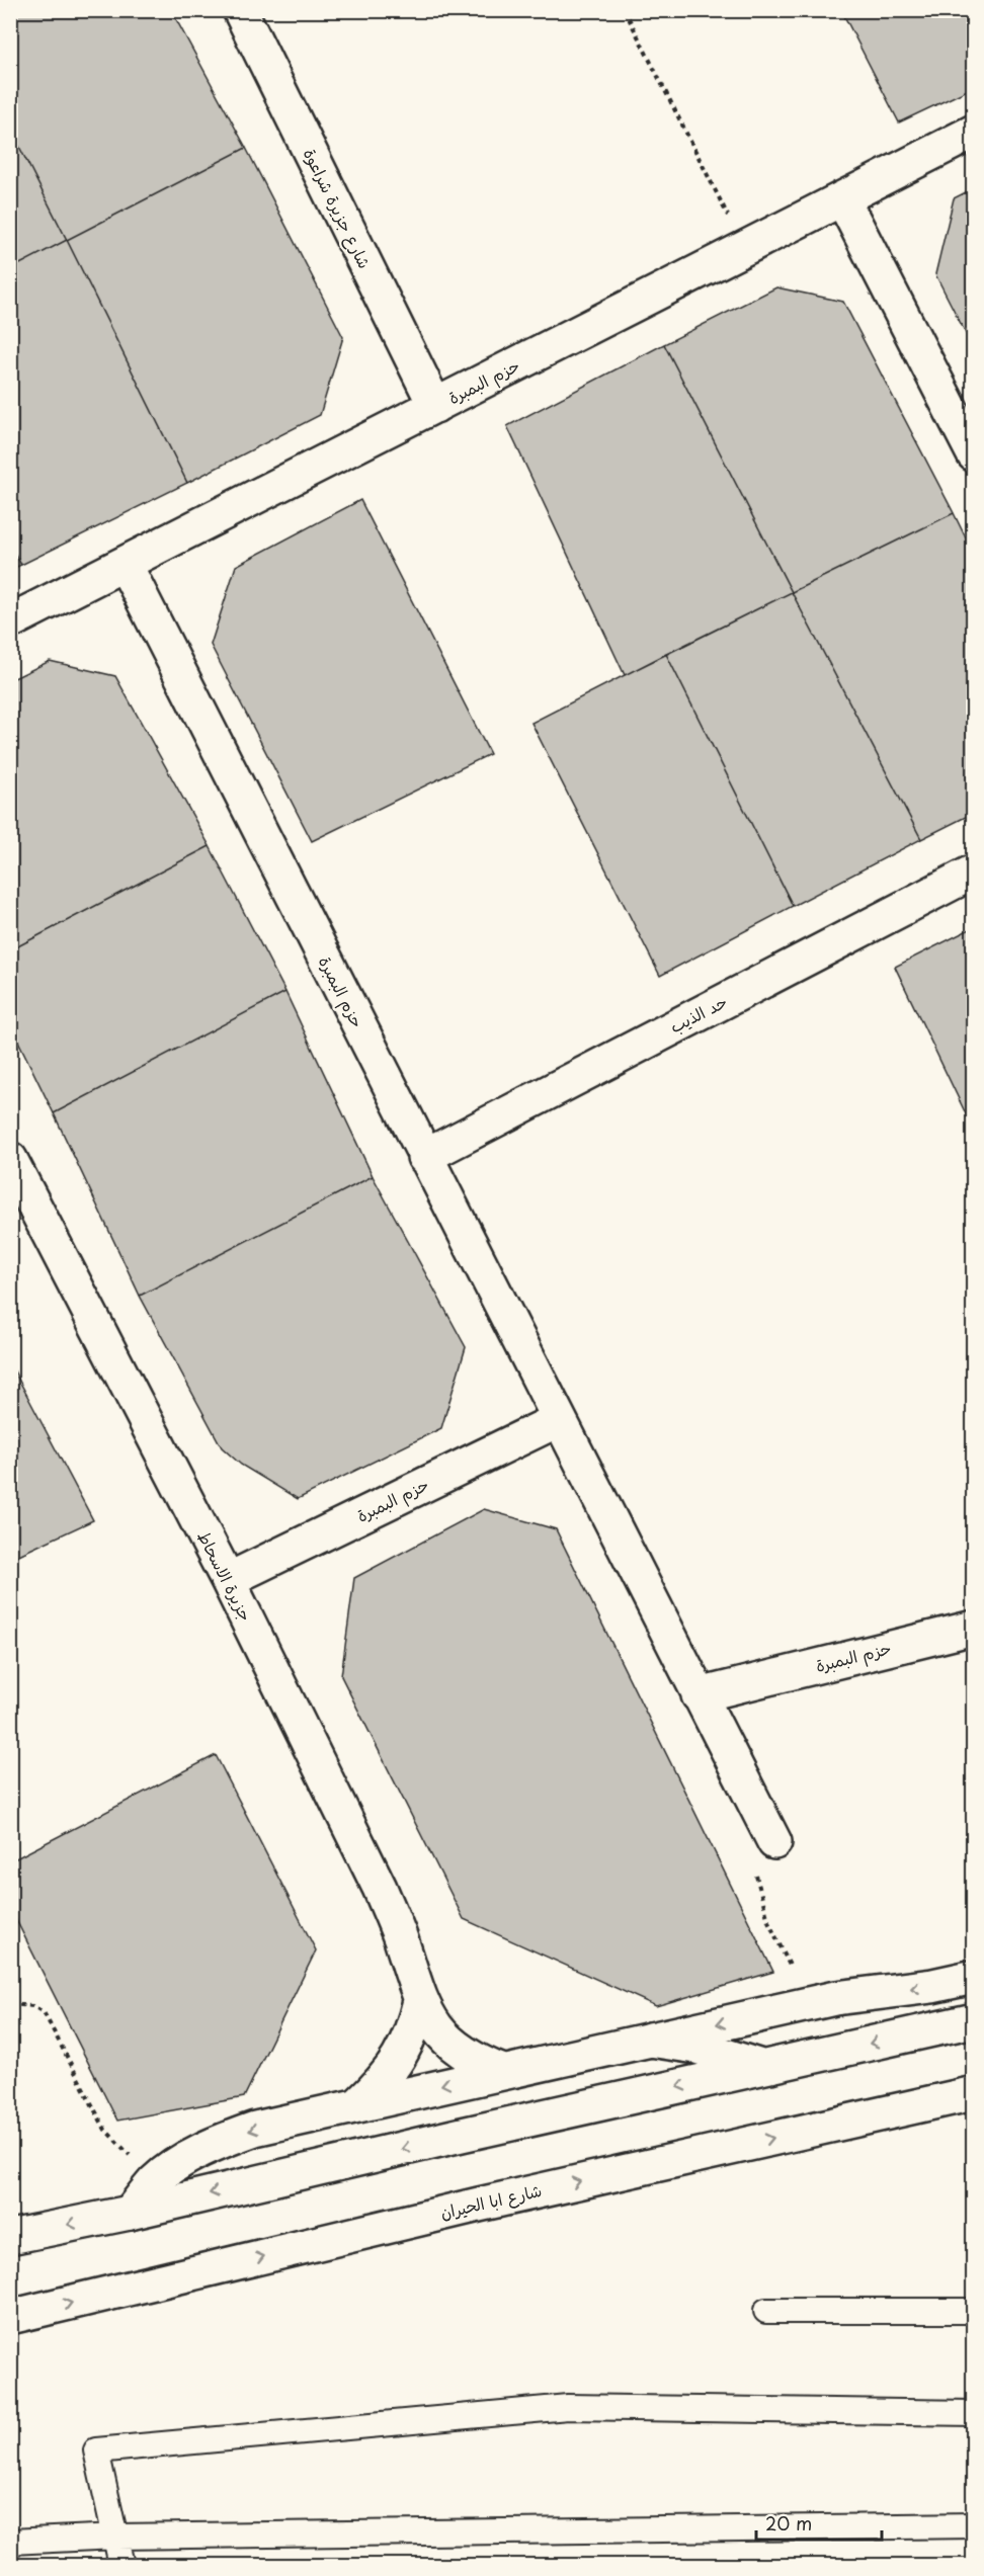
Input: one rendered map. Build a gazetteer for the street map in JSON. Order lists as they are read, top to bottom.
{
  "streets": {
    "street": [
      "شارع جزيرة شراعوة",
      "حزم البمبرة",
      "حد الذيب",
      "جزيرة الاسحاط",
      "شارع ابا الحيران"
    ]
  },
  "crossings": [
    ["شارع جزيرة شراعوة", "حزم البمبرة"],
    ["حزم البمبرة", "حد الذيب"],
    ["حزم البمبرة", "جزيرة الاسحاط"]
  ],
  "scale_bar": "20 m"
}
